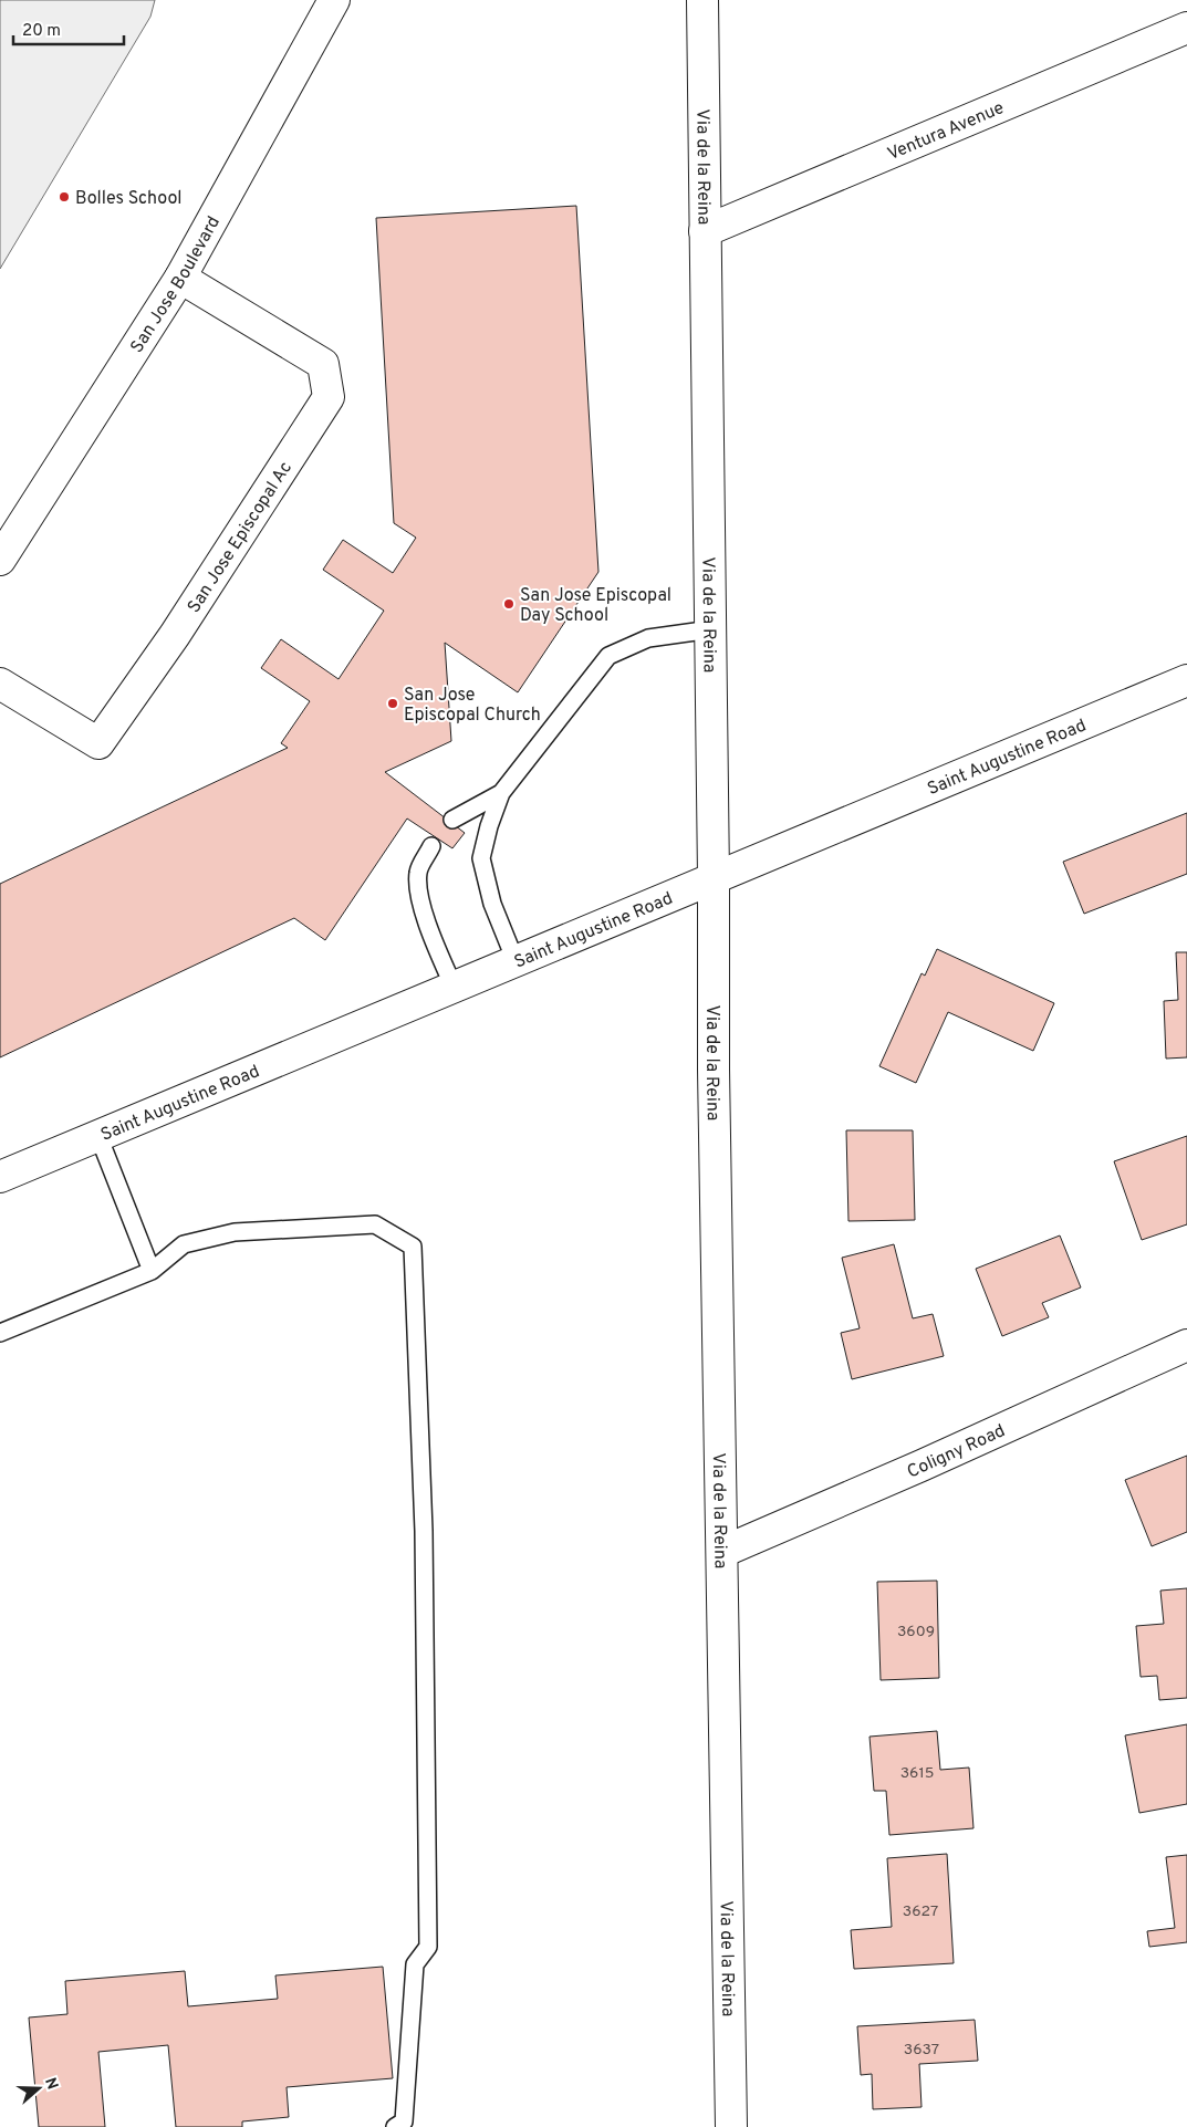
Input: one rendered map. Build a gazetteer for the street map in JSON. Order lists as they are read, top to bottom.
{
  "streets": {
    "street": [
      "Ventura Avenue",
      "Via de la Reina",
      "San Jose Boulevard",
      "San Jose Episcopal Ac",
      "Saint Augustine Road",
      "Coligny Road"
    ]
  },
  "crossings": [
    ["Ventura Avenue", "Via de la Reina"],
    ["Via de la Reina", "Saint Augustine Road"],
    ["Via de la Reina", "Coligny Road"],
    ["San Jose Boulevard", "San Jose Episcopal Ac"]
  ],
  "places": ["Bolles School", "San Jose Episcopal Day School", "San Jose Episcopal Church"],
  "house_numbers": [
    "3609",
    "3615",
    "3627",
    "3637"
  ],
  "scale_bar": "20 m",
  "north": "right"
}
